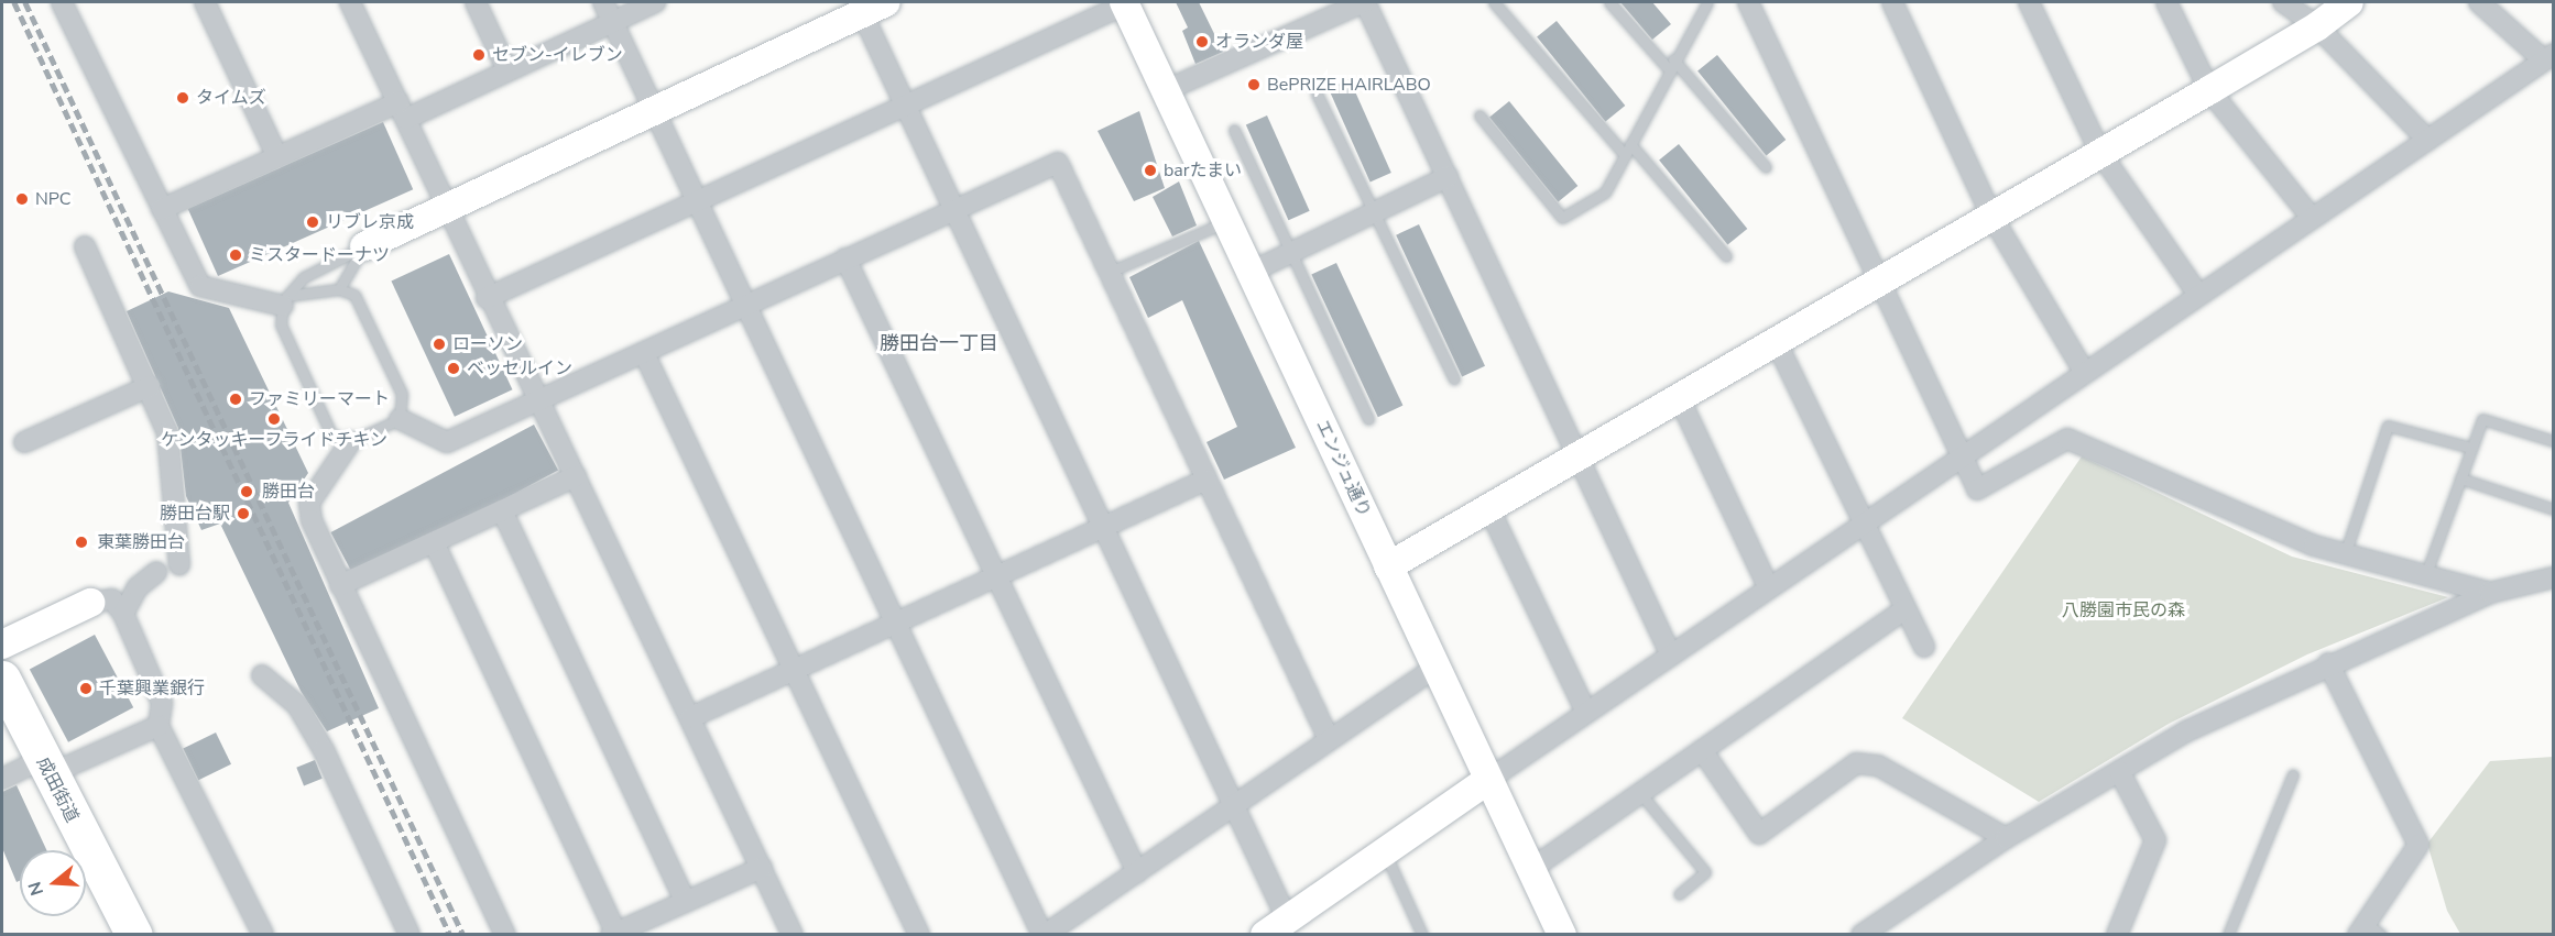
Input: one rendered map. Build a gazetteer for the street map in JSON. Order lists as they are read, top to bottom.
{
  "streets": {
    "highway": ["成田街道"],
    "street": ["エンジュ通り"]
  },
  "districts": ["勝田台一丁目"],
  "parks": ["八勝園市民の森"],
  "places": [
    "オランダ屋",
    "セブン-イレブン",
    "BePRIZE HAIRLABO",
    "タイムズ",
    "barたまい",
    "NPC",
    "リブレ京成",
    "ミスタードーナツ",
    "ローソン",
    "ベッセルイン",
    "ファミリーマート",
    "ケンタッキーフライドチキン",
    "勝田台",
    "勝田台駅",
    "東葉勝田台",
    "千葉興業銀行"
  ],
  "north": "left"
}
